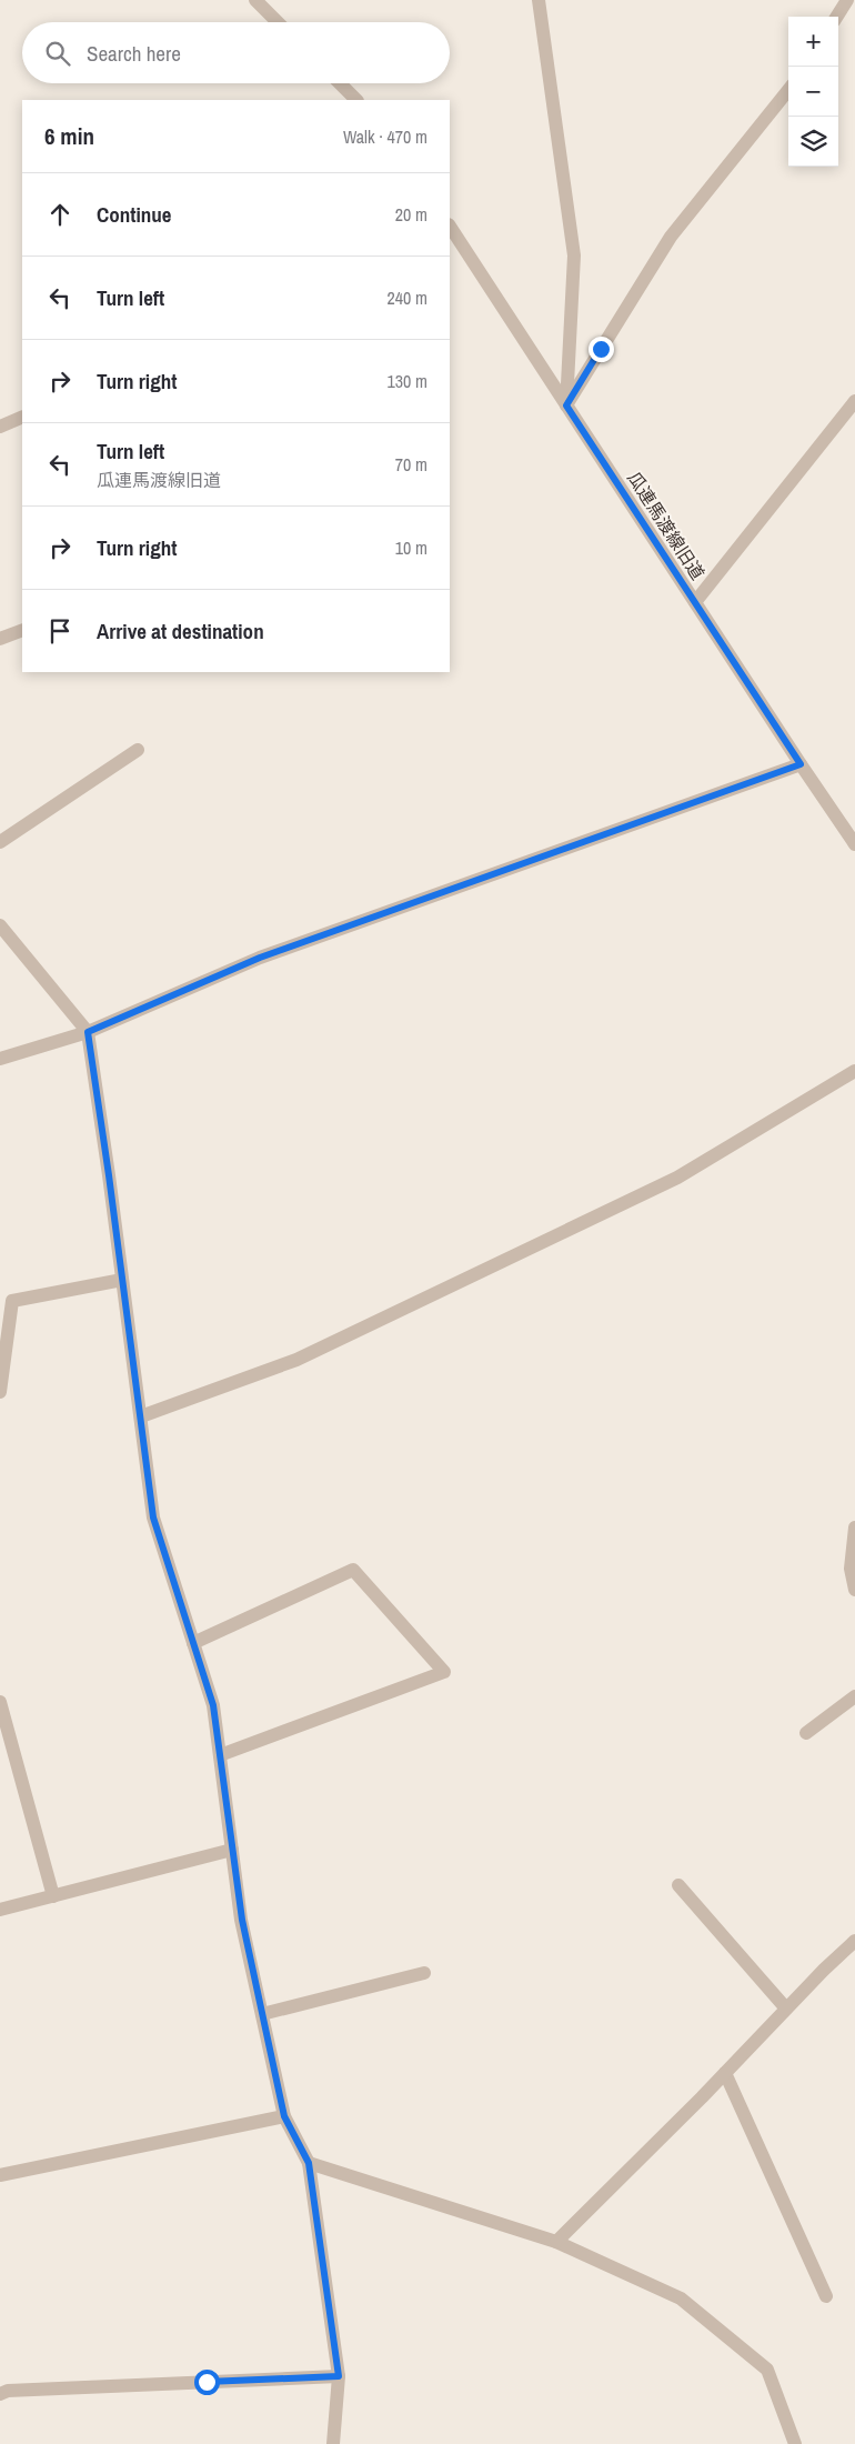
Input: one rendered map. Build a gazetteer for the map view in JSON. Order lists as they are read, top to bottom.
{
  "streets": {
    "street": ["瓜連馬渡線旧道"]
  },
  "page": {
    "map_buttons": ["+", "−"],
    "search": "Search here",
    "heading": ["6 min", "Walk · 470 m"],
    "list": [
      ["Continue", "20 m"],
      ["Turn left", "240 m"],
      ["Turn right", "130 m"],
      ["Turn left", "瓜連馬渡線旧道", "70 m"],
      ["Turn right", "10 m"],
      "Arrive at destination"
    ]
  }
}
